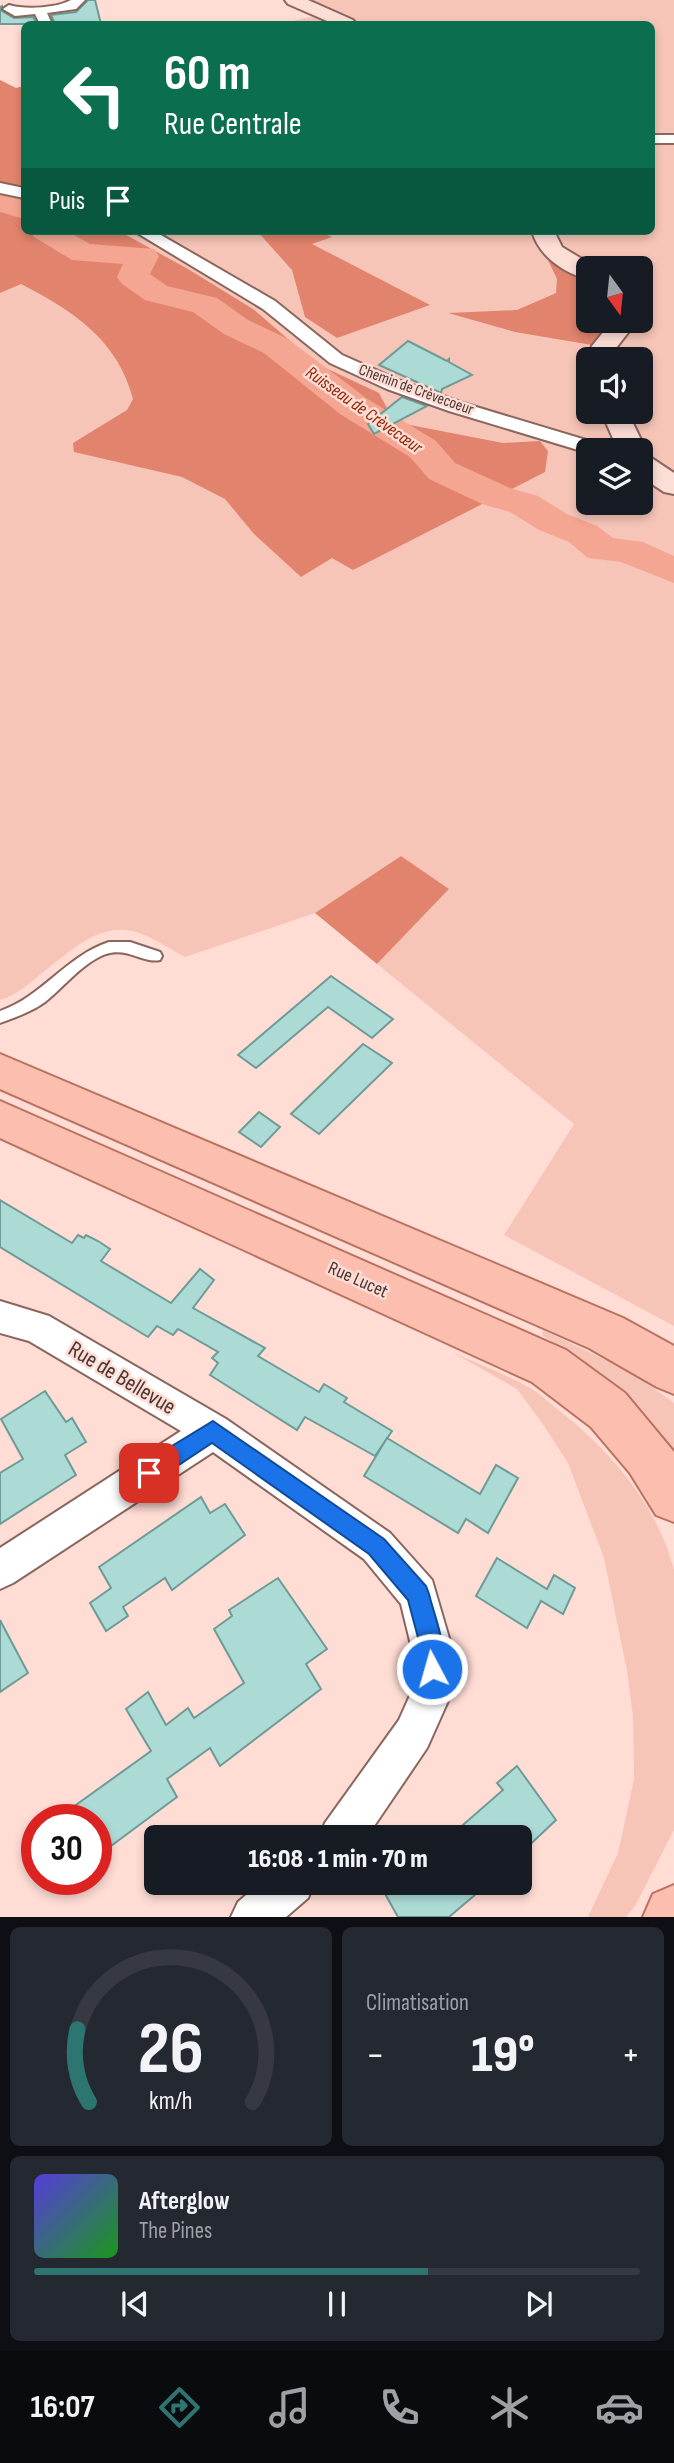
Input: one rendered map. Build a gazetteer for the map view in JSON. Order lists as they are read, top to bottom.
{
  "streets": {
    "main road": ["Rue Lucet"],
    "street": ["Chemin de Crèvecoeur", "Rue de Bellevue"]
  },
  "water": ["Ruisseau de Crèvecœur"],
  "north": "bottom",
  "page": {
    "turn": ["60 m", "Rue Centrale"],
    "then": "Puis",
    "limit": "30",
    "trip": "16:08 · 1 min · 70 m",
    "tile": "Climatisation",
    "heat": ["−", "19°", "+"],
    "song": ["Afterglow", "The Pines"],
    "tabs": "16:07",
    "gauge": ["26", "km/h"]
  }
}
